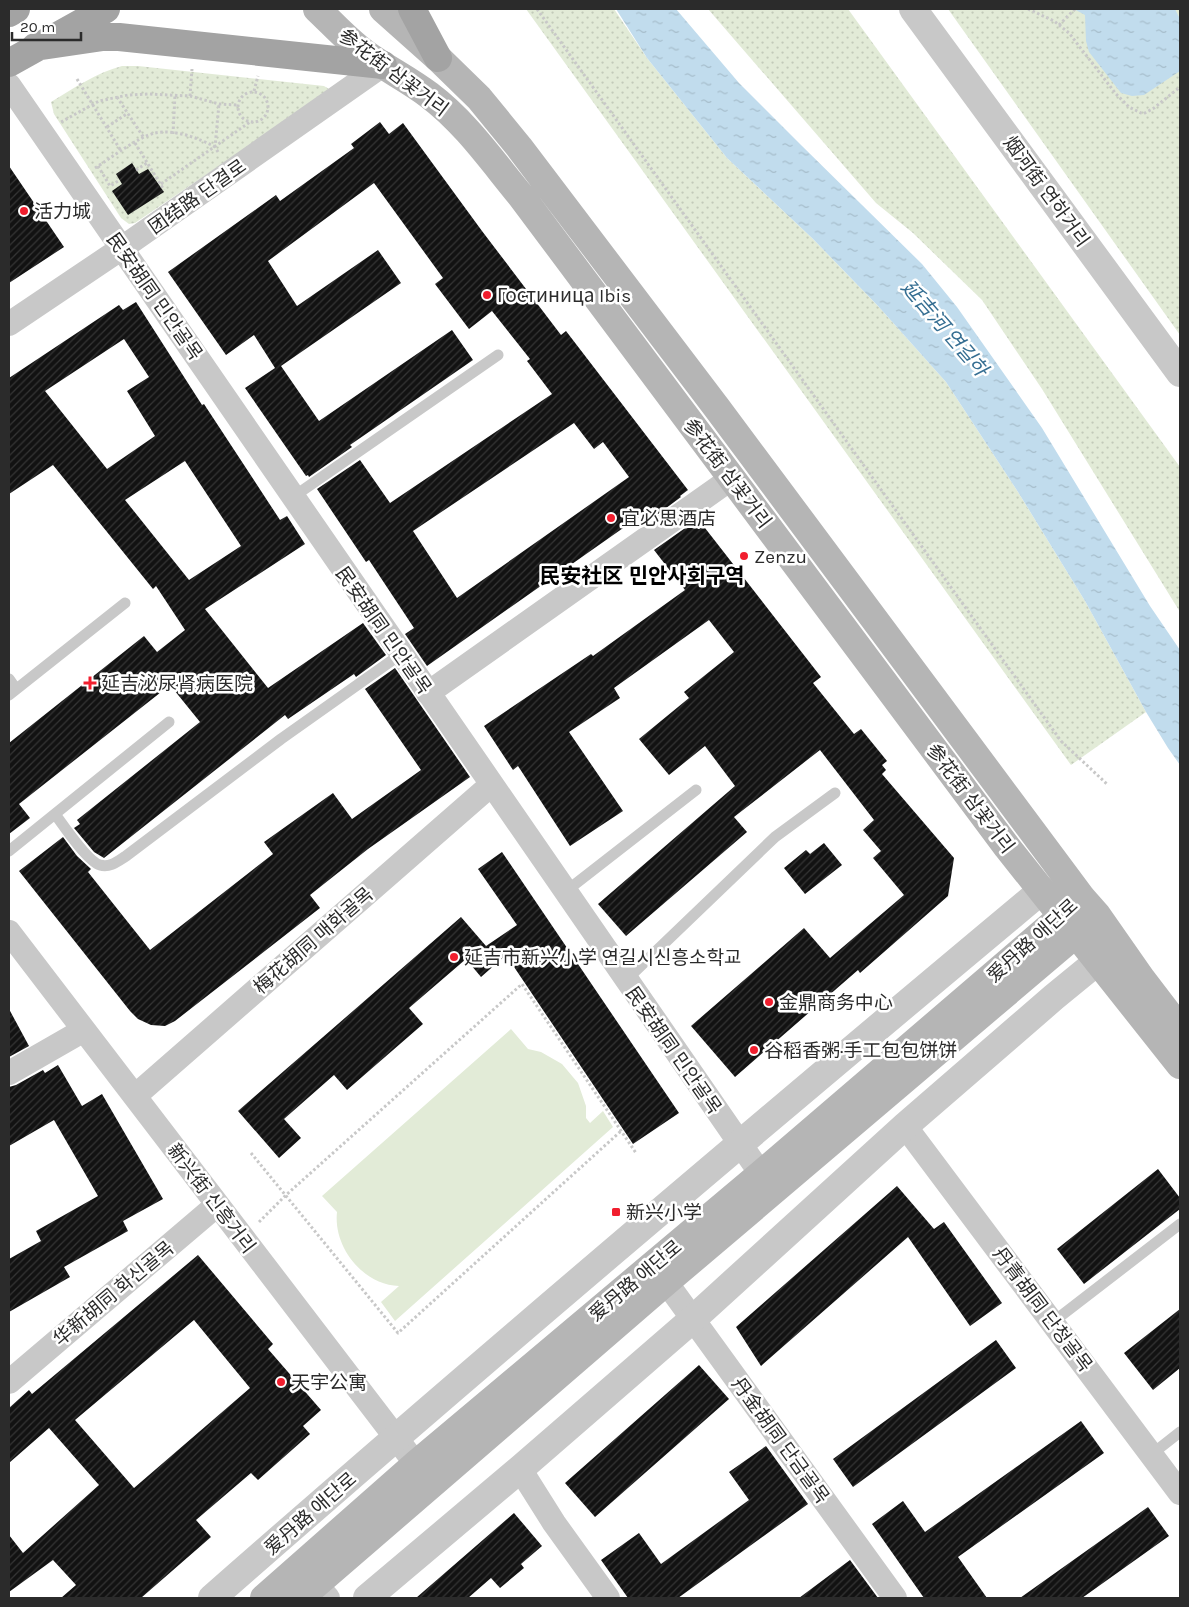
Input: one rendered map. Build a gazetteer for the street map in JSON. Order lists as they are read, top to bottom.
{
  "streets": {
    "main road": ["参花街 삼꽃거리", "爱丹路 애단로"],
    "street": [
      "烟河街 연하거리",
      "团结路 단결로",
      "民安胡同 민안골목",
      "梅花胡同 매화골목",
      "新兴街 신흥거리",
      "华新胡同 화신골목",
      "丹青胡同 단청골목",
      "丹金胡同 단금골목"
    ]
  },
  "crossings": [
    ["参花街 삼꽃거리", "团结路 단결로"],
    ["参花街 삼꽃거리", "爱丹路 애단로"],
    ["团结路 단결로", "民安胡同 민안골목"],
    ["民安胡同 민안골목", "梅花胡同 매화골목"],
    ["民安胡同 민안골목", "爱丹路 애단로"],
    ["梅花胡同 매화골목", "新兴街 신흥거리"],
    ["爱丹路 애단로", "新兴街 신흥거리"],
    ["爱丹路 애단로", "丹金胡同 단금골목"],
    ["新兴街 신흥거리", "华新胡同 화신골목"]
  ],
  "districts": ["民安社区 민안사회구역"],
  "water": ["延吉河 연길하"],
  "places": {
    "other": [
      "活力城",
      "Гостиница Ibis",
      "宜必思酒店",
      "Zenzu",
      "延吉市新兴小学 연길시신흥소학교",
      "金鼎商务中心",
      "谷稻香粥·手工包包饼饼",
      "天宇公寓"
    ],
    "health": ["延吉泌尿肾病医院"],
    "transit": ["新兴小学"]
  },
  "scale_bar": "20 m"
}
